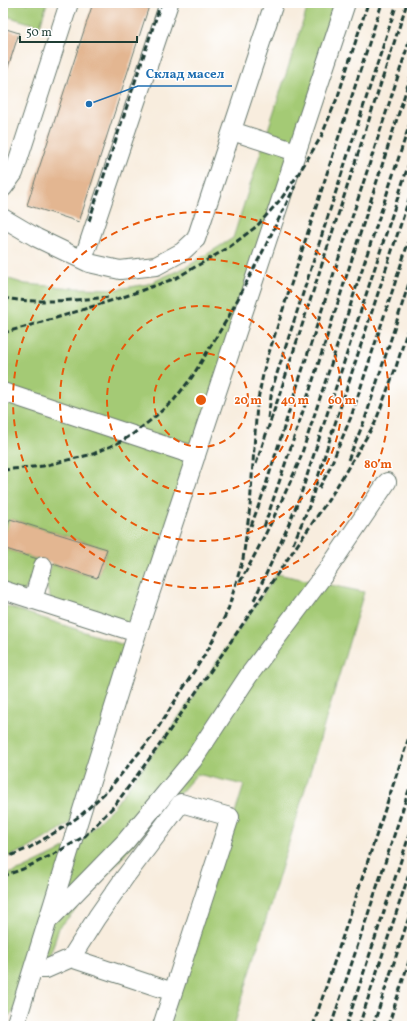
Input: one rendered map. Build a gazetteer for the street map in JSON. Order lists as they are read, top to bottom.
{
  "places": ["Склад масел"],
  "scale_bar": "50 m",
  "rings": [
    "20 m",
    "40 m",
    "60 m",
    "80 m"
  ]
}
